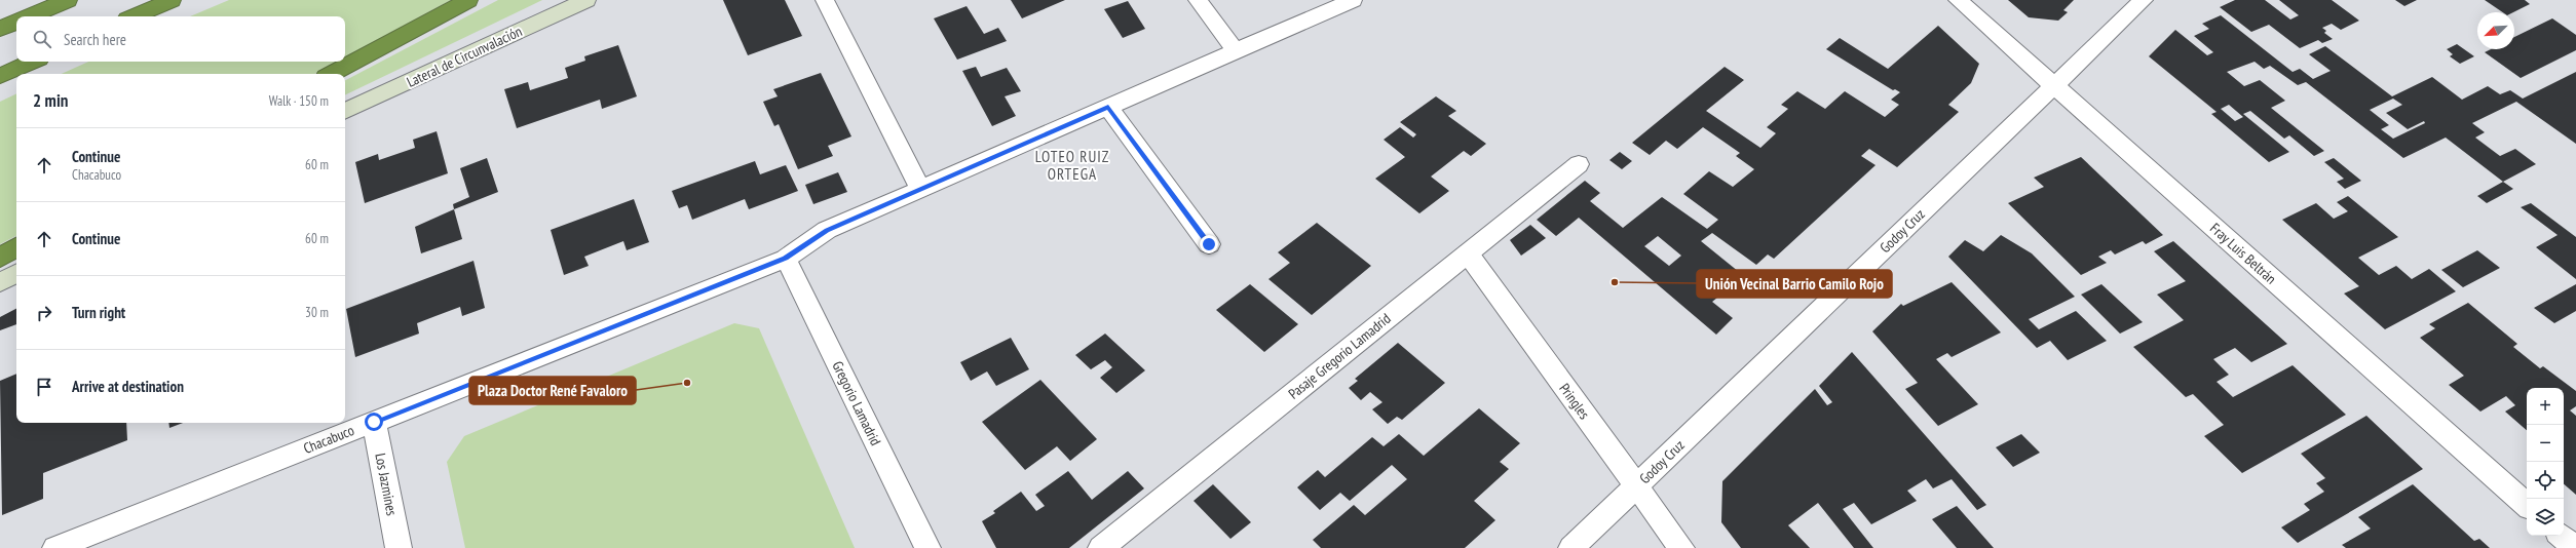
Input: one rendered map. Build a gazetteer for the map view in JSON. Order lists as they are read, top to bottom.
{
  "streets": {
    "street": [
      "Lateral de Circunvalación",
      "Godoy Cruz",
      "Fray Luis Beltrán",
      "Pasaje Gregorio Lamadrid",
      "Pringles",
      "Gregorio Lamadrid",
      "Chacabuco",
      "Los Jazmines"
    ]
  },
  "crossings": [
    ["Godoy Cruz", "Fray Luis Beltrán"],
    ["Godoy Cruz", "Pringles"],
    ["Pasaje Gregorio Lamadrid", "Pringles"],
    ["Gregorio Lamadrid", "Chacabuco"],
    ["Chacabuco", "Los Jazmines"]
  ],
  "districts": ["LOTEO RUIZ ORTEGA"],
  "places": ["Unión Vecinal Barrio Camilo Rojo", "Plaza Doctor René Favaloro"],
  "north": "bottom left",
  "page": {
    "search": "Search here",
    "heading": ["2 min", "Walk · 150 m"],
    "list": [
      ["Continue", "Chacabuco", "60 m"],
      ["Continue", "60 m"],
      ["Turn right", "30 m"],
      "Arrive at destination"
    ],
    "map_buttons": ["+", "−"]
  }
}
